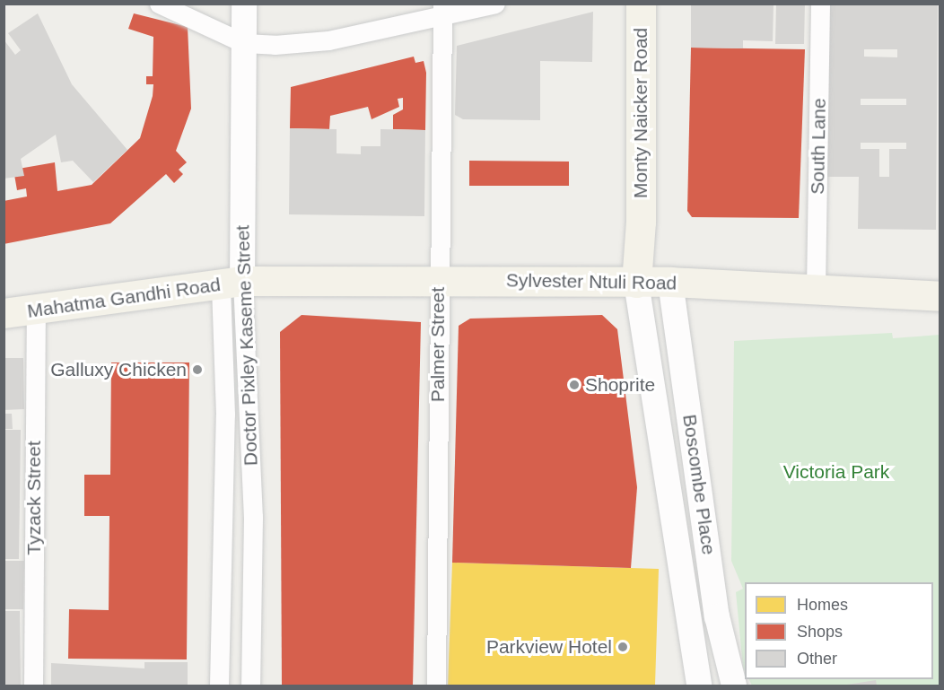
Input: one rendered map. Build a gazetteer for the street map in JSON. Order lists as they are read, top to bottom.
{
  "streets": {
    "main road": ["Monty Naicker Road", "Sylvester Ntuli Road", "Mahatma Gandhi Road"],
    "street": [
      "South Lane",
      "Palmer Street",
      "Doctor Pixley Kaseme Street",
      "Boscombe Place",
      "Tyzack Street"
    ]
  },
  "crossings": [
    ["Monty Naicker Road", "Sylvester Ntuli Road"],
    ["Monty Naicker Road", "Boscombe Place"],
    ["South Lane", "Sylvester Ntuli Road"],
    ["Sylvester Ntuli Road", "Mahatma Gandhi Road"],
    ["Sylvester Ntuli Road", "Palmer Street"],
    ["Sylvester Ntuli Road", "Doctor Pixley Kaseme Street"],
    ["Sylvester Ntuli Road", "Boscombe Place"],
    ["Mahatma Gandhi Road", "Doctor Pixley Kaseme Street"],
    ["Mahatma Gandhi Road", "Tyzack Street"]
  ],
  "parks": ["Victoria Park"],
  "places": ["Galluxy Chicken", "Shoprite", "Parkview Hotel"],
  "legend": ["Homes", "Shops", "Other"]
}
